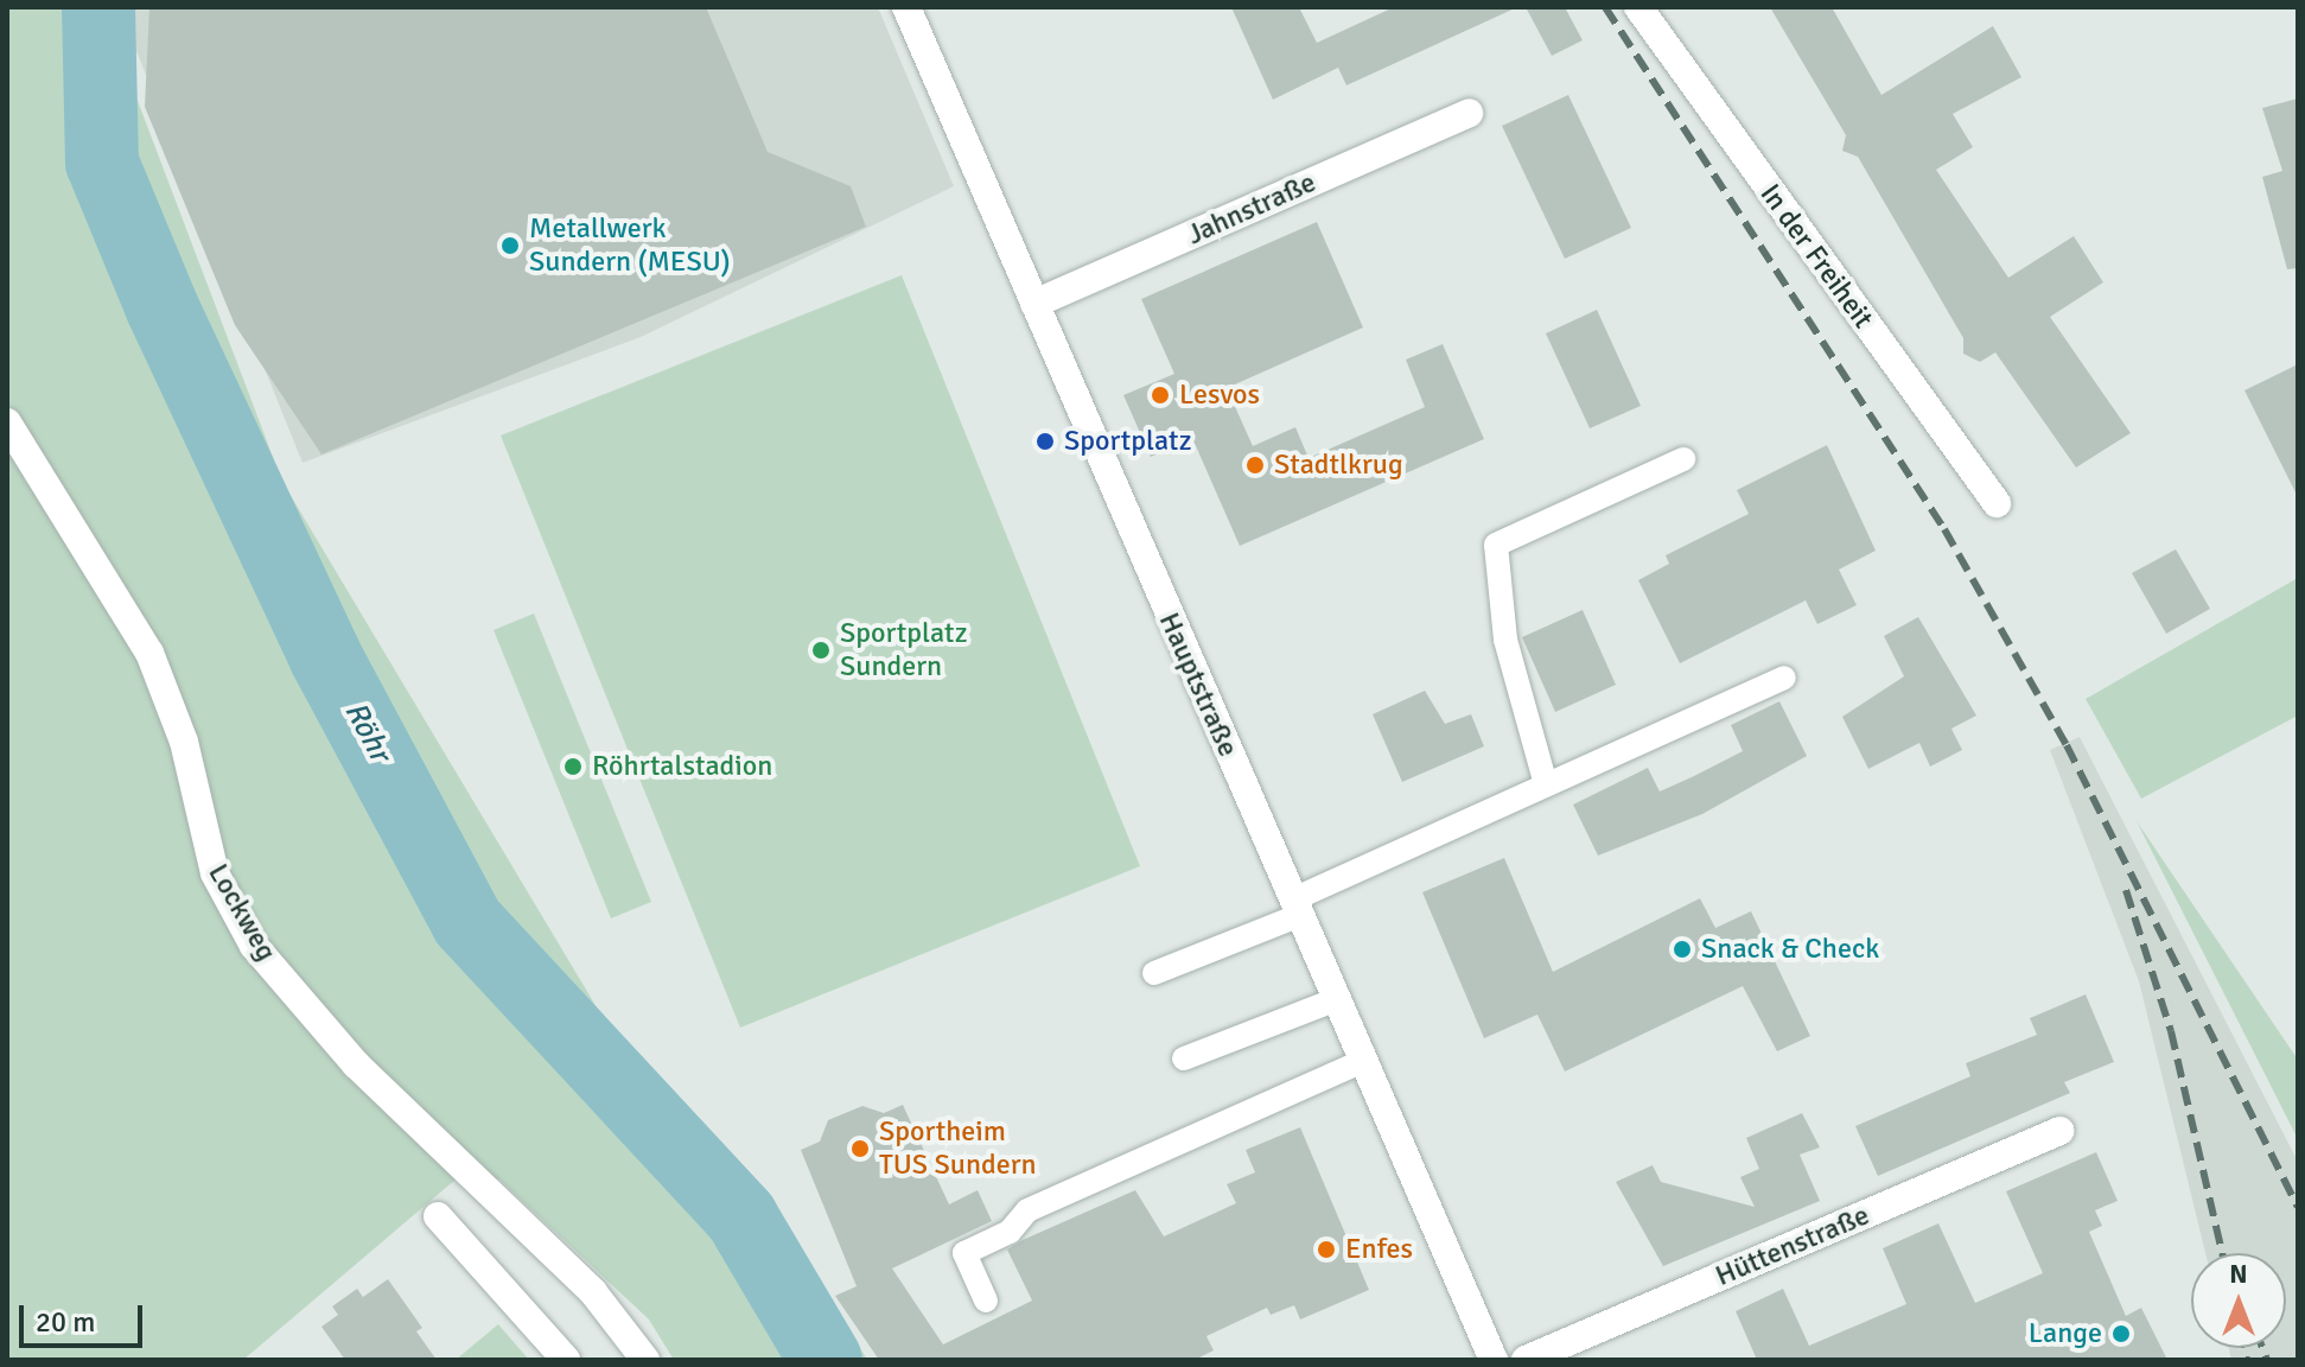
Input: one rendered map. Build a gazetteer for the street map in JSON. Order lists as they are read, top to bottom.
{
  "streets": {
    "street": [
      "Jahnstraße",
      "In der Freiheit",
      "Hauptstraße",
      "Lockweg",
      "Hüttenstraße"
    ]
  },
  "crossings": [
    ["Jahnstraße", "Hauptstraße"]
  ],
  "water": ["Röhr"],
  "places": [
    "Metallwerk Sundern (MESU)",
    "Lesvos",
    "Sportplatz",
    "Stadtlkrug",
    "Sportplatz Sundern",
    "Röhrtalstadion",
    "Snack & Check",
    "Sportheim TUS Sundern",
    "Enfes",
    "Lange"
  ],
  "scale_bar": "20 m",
  "north": "top"
}
